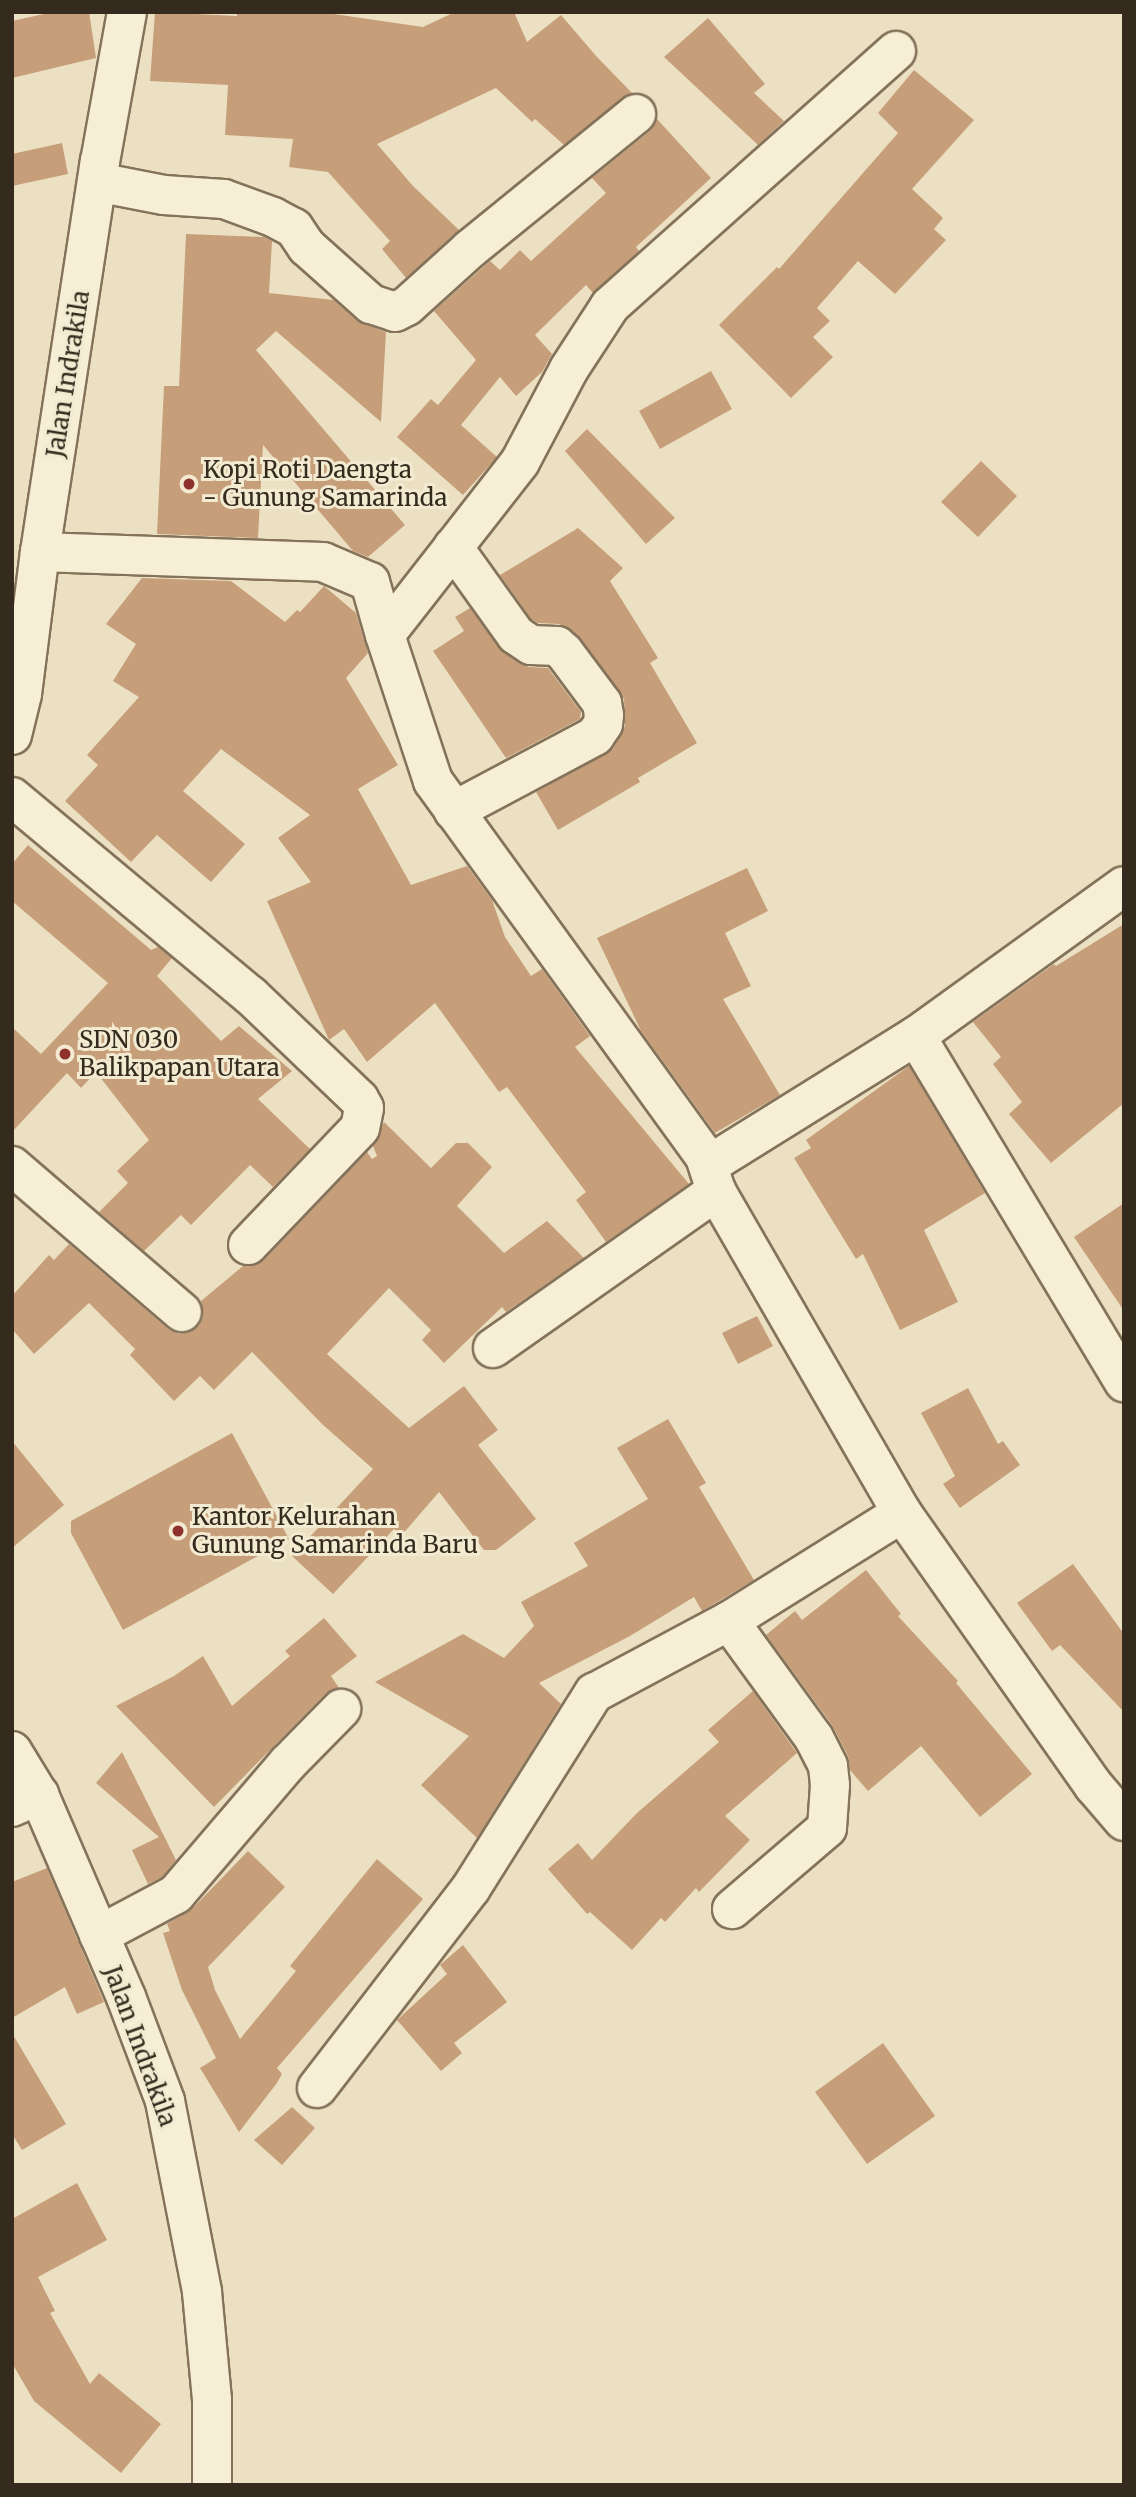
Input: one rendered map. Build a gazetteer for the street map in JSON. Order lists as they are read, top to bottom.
{
  "streets": {
    "street": ["Jalan Indrakila"]
  },
  "places": ["Kopi Roti Daengta - Gunung Samarinda", "SDN 030 Balikpapan Utara", "Kantor Kelurahan Gunung Samarinda Baru"]
}
